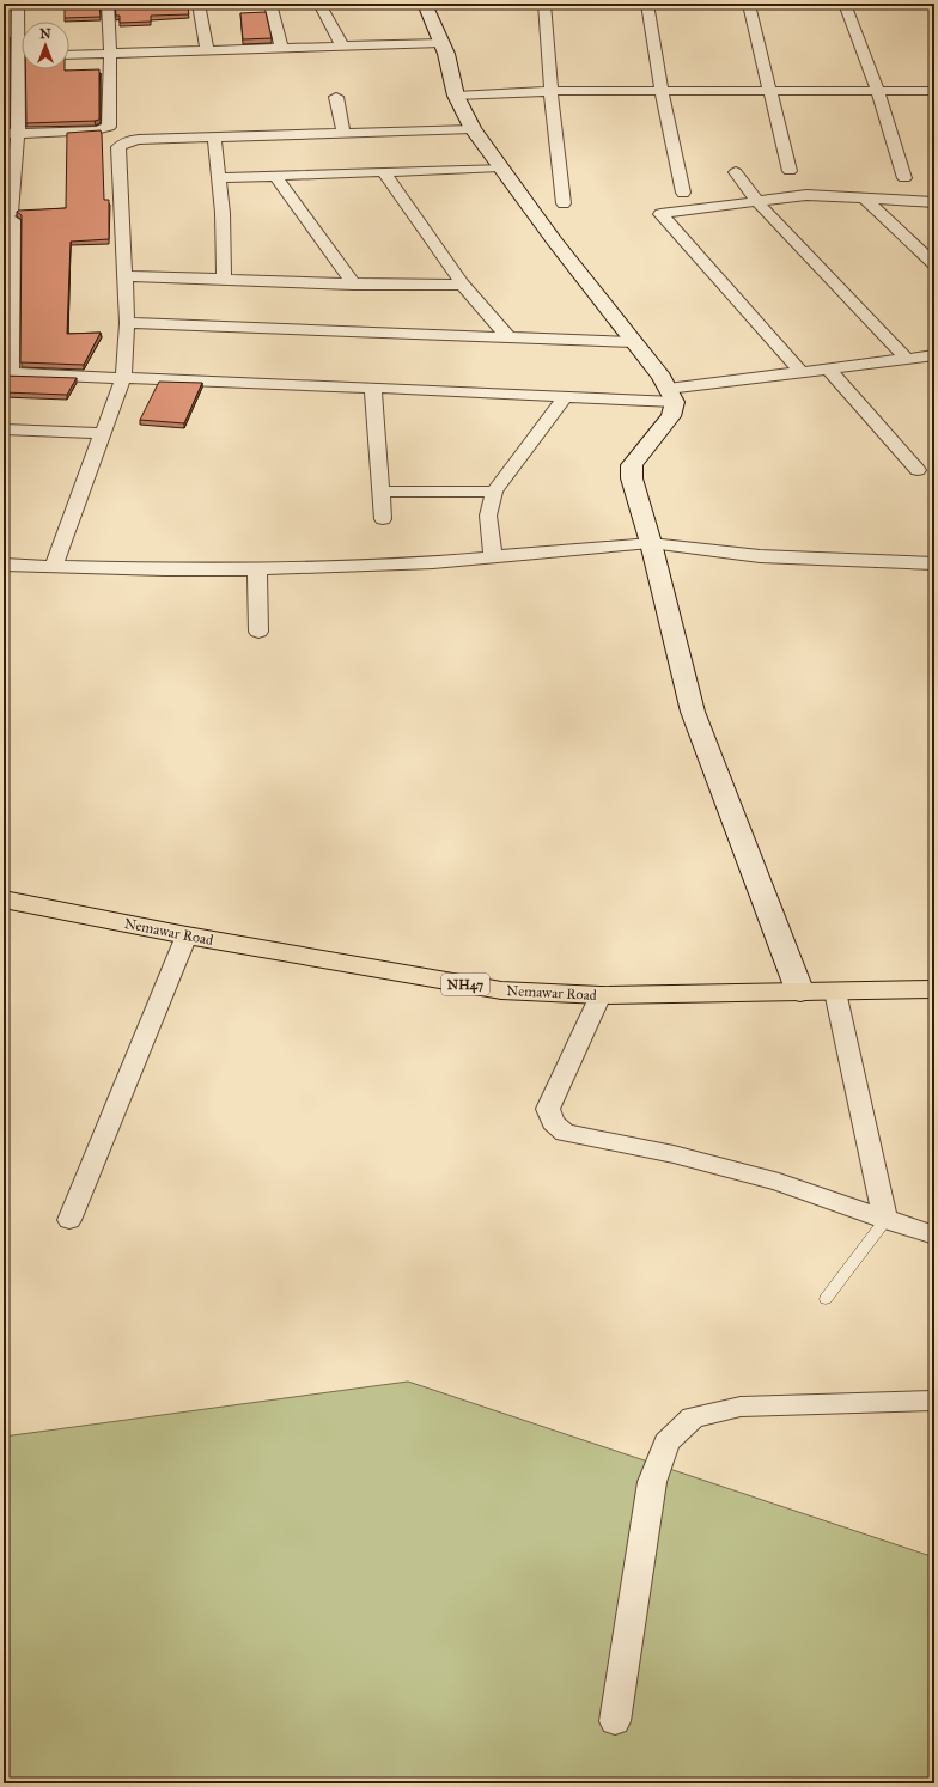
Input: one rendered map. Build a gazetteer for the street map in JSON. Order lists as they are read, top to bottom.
{
  "streets": {
    "highway": ["Nemawar Road", "NH47"]
  },
  "north": "top"
}
